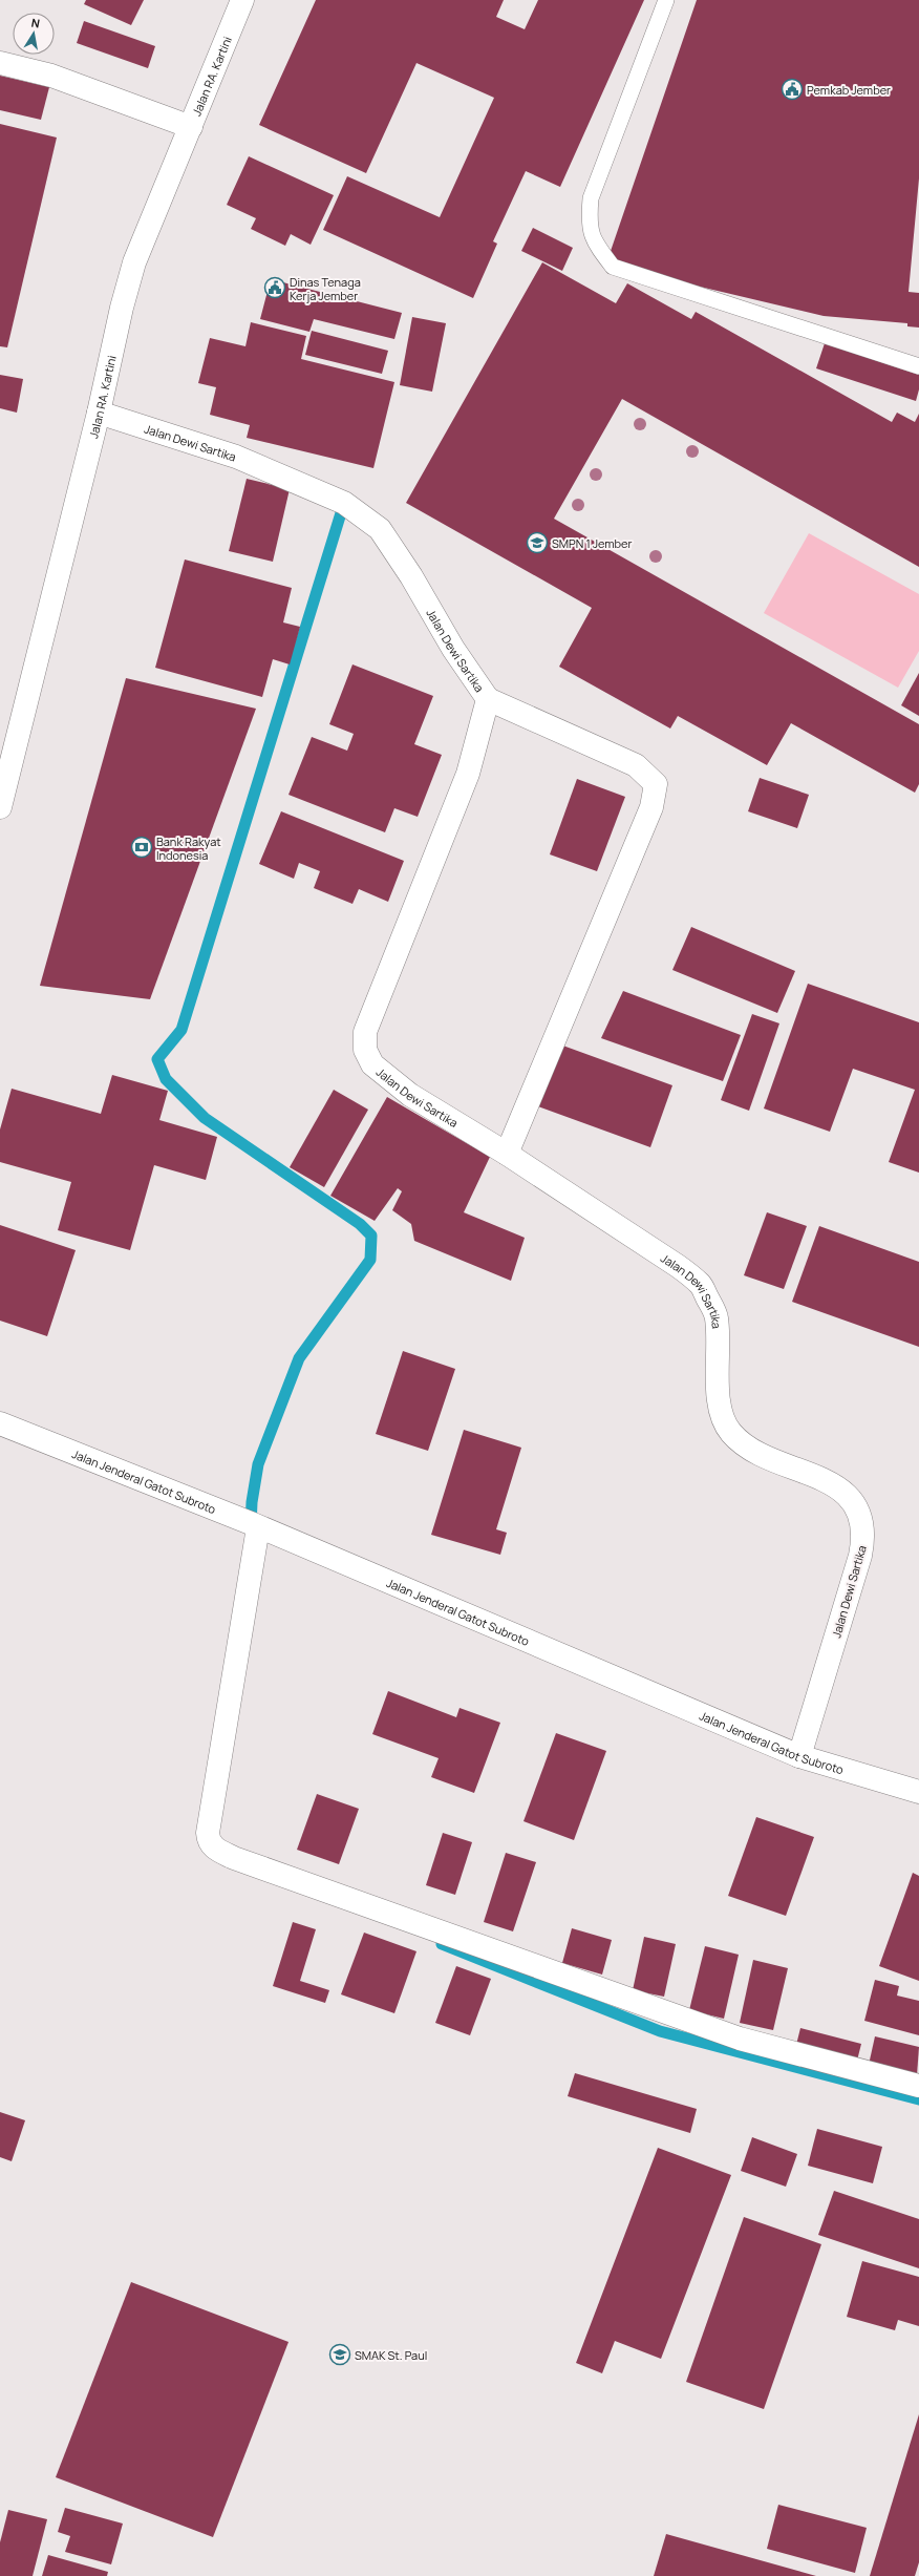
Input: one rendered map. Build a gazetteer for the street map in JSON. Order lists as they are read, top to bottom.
{
  "streets": {
    "street": ["Jalan RA. Kartini", "Jalan Dewi Sartika", "Jalan Jenderal Gatot Subroto"]
  },
  "crossings": [
    ["Jalan RA. Kartini", "Jalan Dewi Sartika"],
    ["Jalan Dewi Sartika", "Jalan Jenderal Gatot Subroto"]
  ],
  "places": {
    "public building": ["Pemkab Jember", "Dinas Tenaga Kerja Jember"],
    "school or university": ["SMPN 1 Jember", "SMAK St. Paul"],
    "bank": ["Bank Rakyat Indonesia"]
  },
  "north": "top"
}
